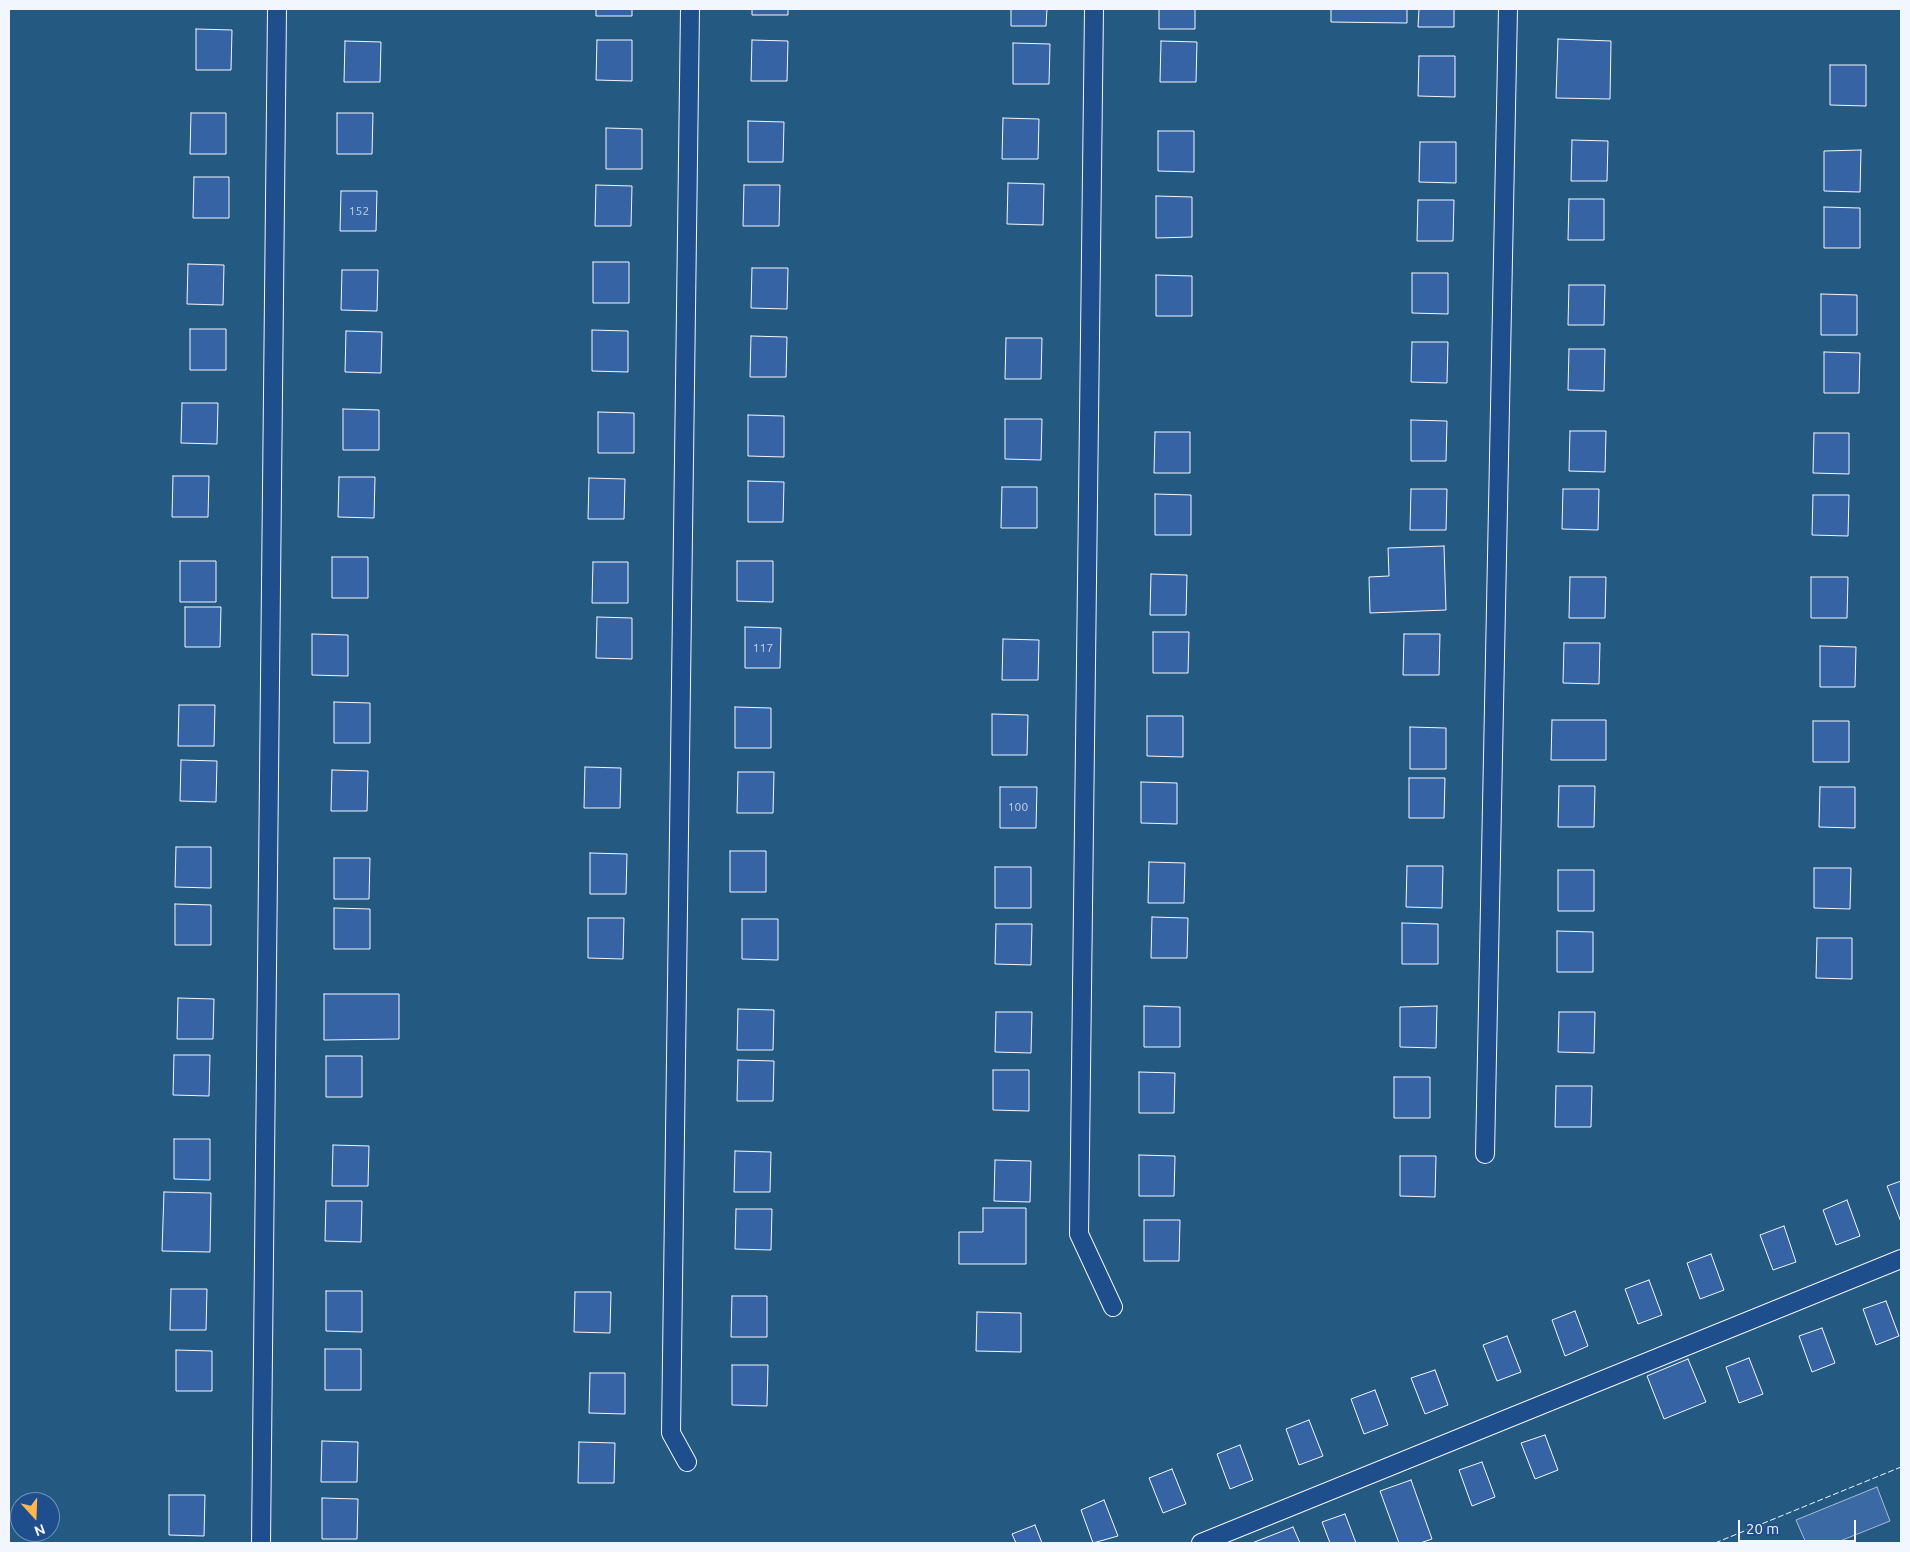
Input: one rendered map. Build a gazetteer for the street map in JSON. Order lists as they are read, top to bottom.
{
  "house_numbers": ["152", "117", "100"],
  "scale_bar": "20 m",
  "north": "bottom"
}
